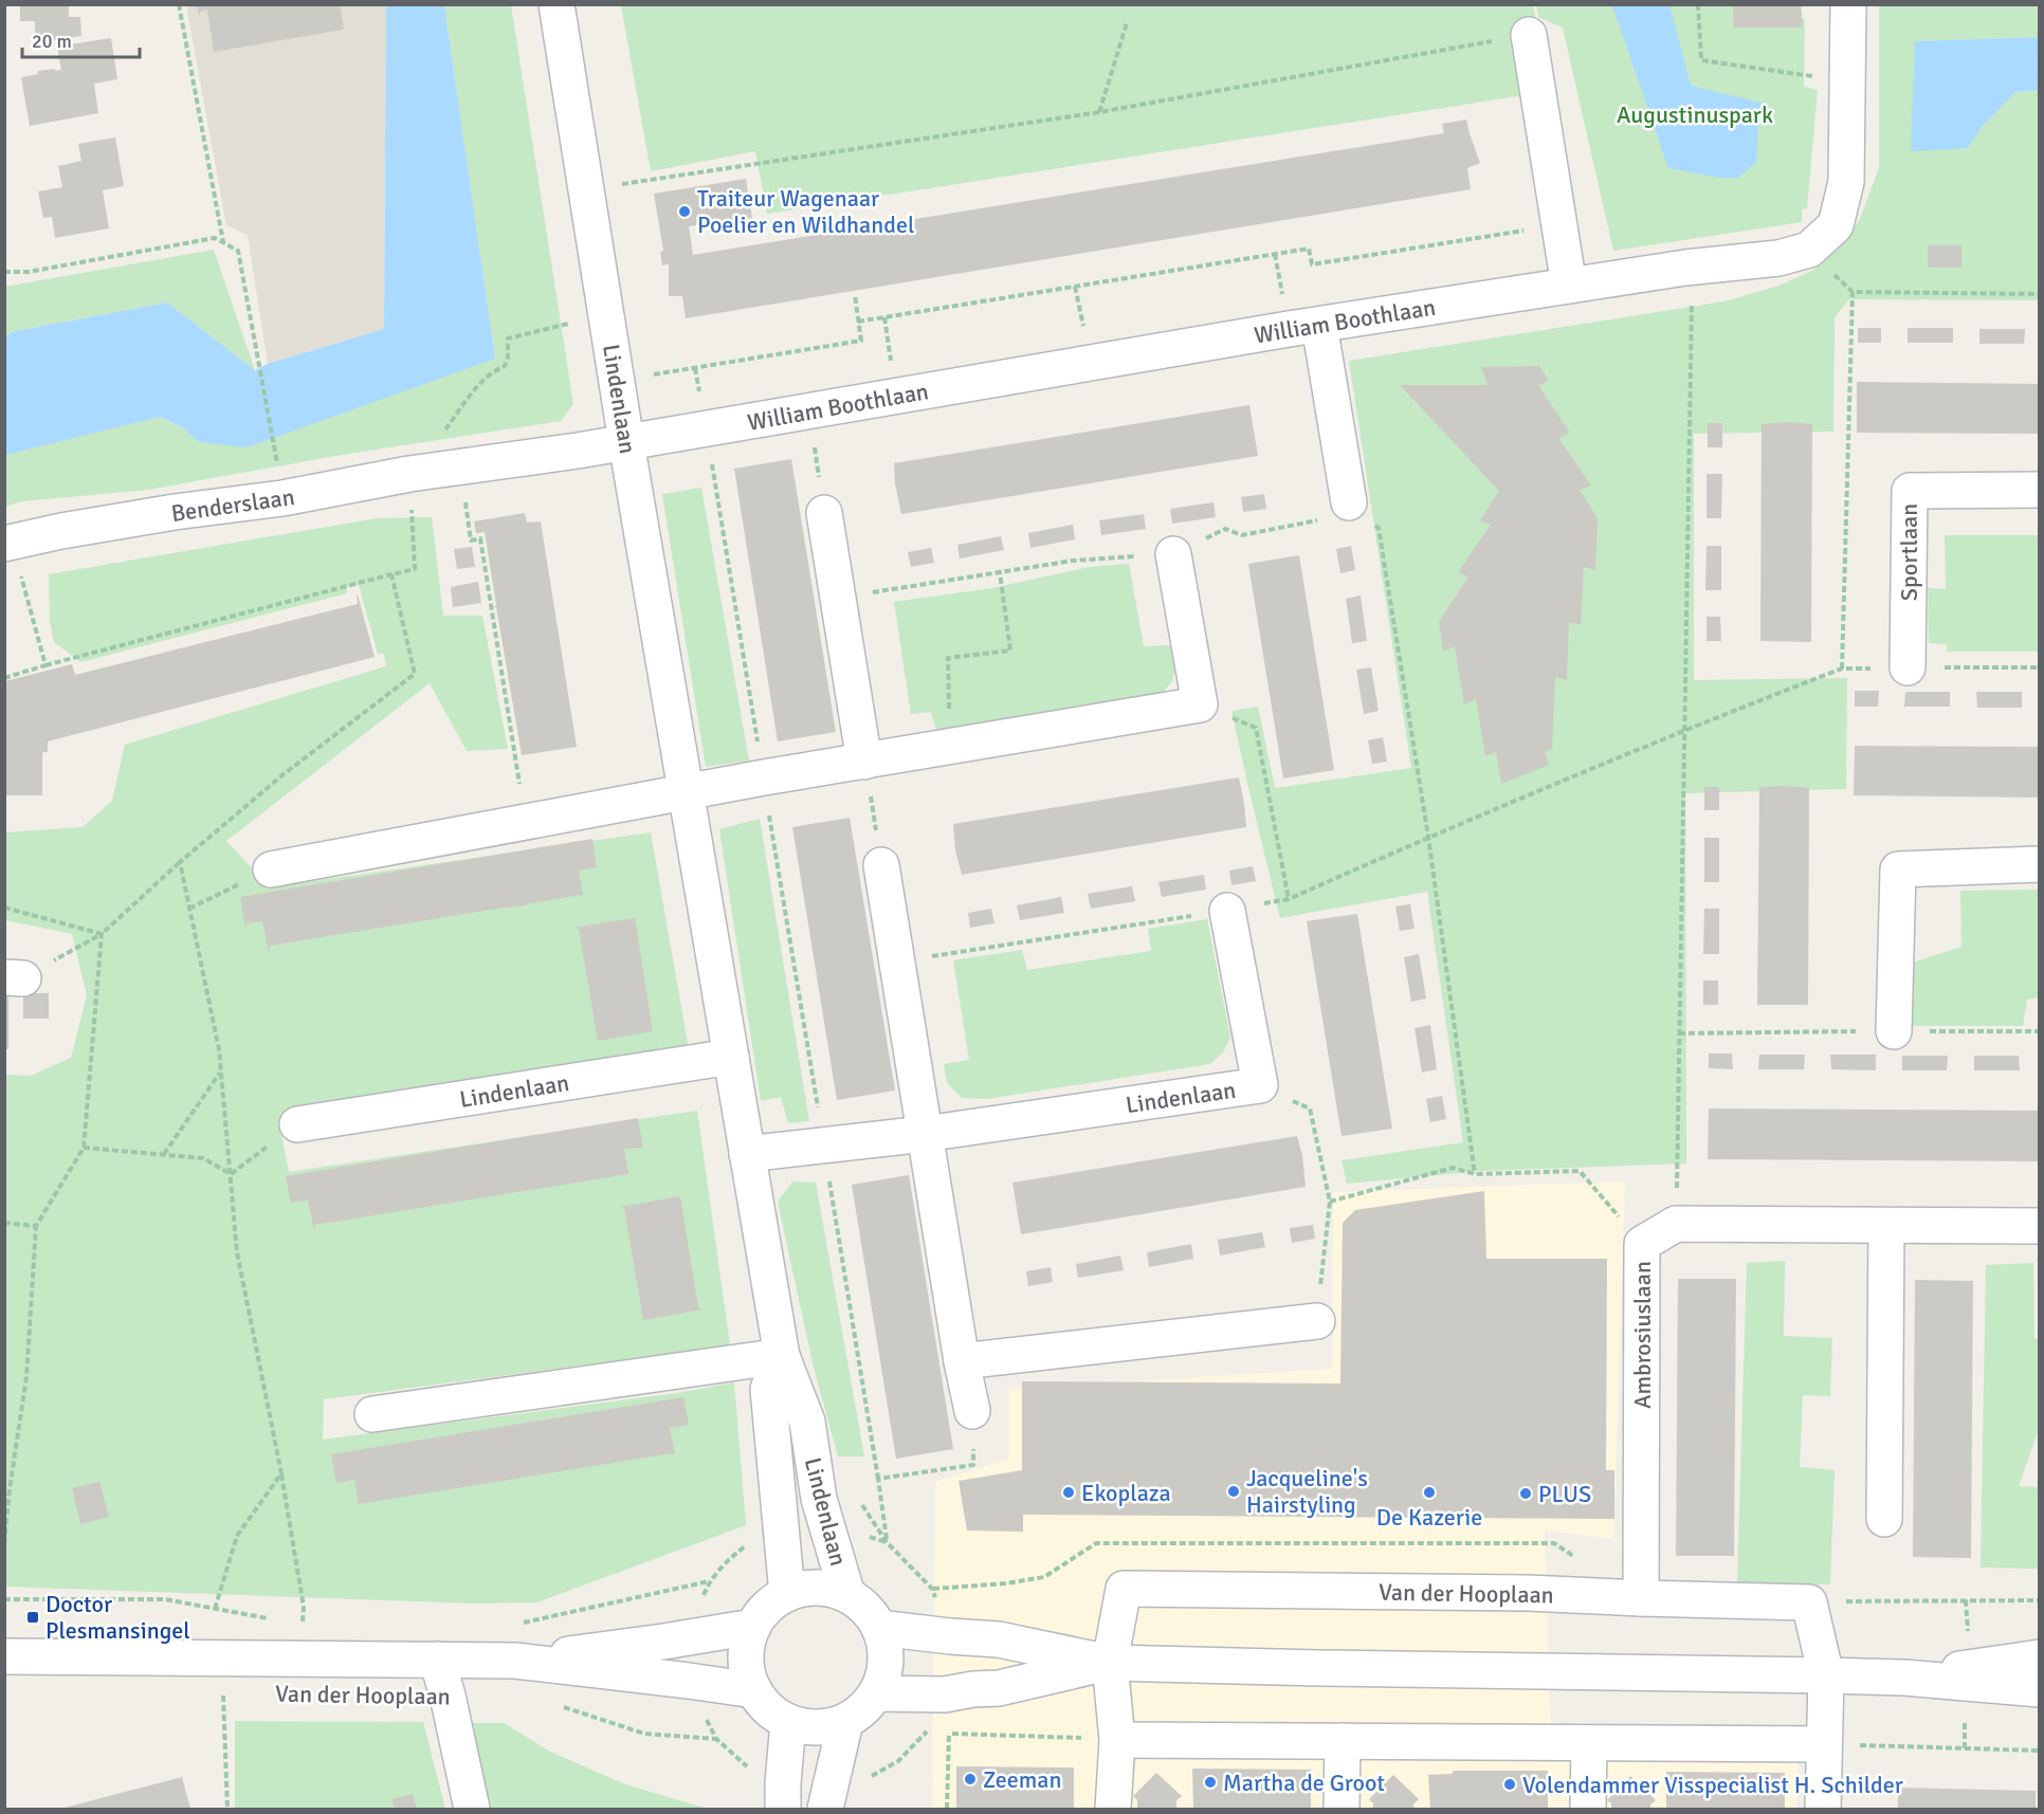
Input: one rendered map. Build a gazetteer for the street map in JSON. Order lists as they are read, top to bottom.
{
  "streets": {
    "street": [
      "William Boothlaan",
      "Lindenlaan",
      "Benderslaan",
      "Sportlaan",
      "Ambrosiuslaan",
      "Van der Hooplaan"
    ]
  },
  "crossings": [
    ["William Boothlaan", "Lindenlaan"],
    ["William Boothlaan", "Benderslaan"],
    ["Lindenlaan", "Benderslaan"],
    ["Lindenlaan", "Van der Hooplaan"],
    ["Ambrosiuslaan", "Van der Hooplaan"]
  ],
  "parks": ["Augustinuspark"],
  "places": {
    "other": [
      "Traiteur Wagenaar Poelier en Wildhandel",
      "Jacqueline's Hairstyling",
      "Ekoplaza",
      "De Kazerie",
      "PLUS",
      "Zeeman",
      "Martha de Groot",
      "Volendammer Visspecialist H. Schilder"
    ],
    "transit": ["Doctor Plesmansingel"]
  },
  "scale_bar": "20 m"
}
